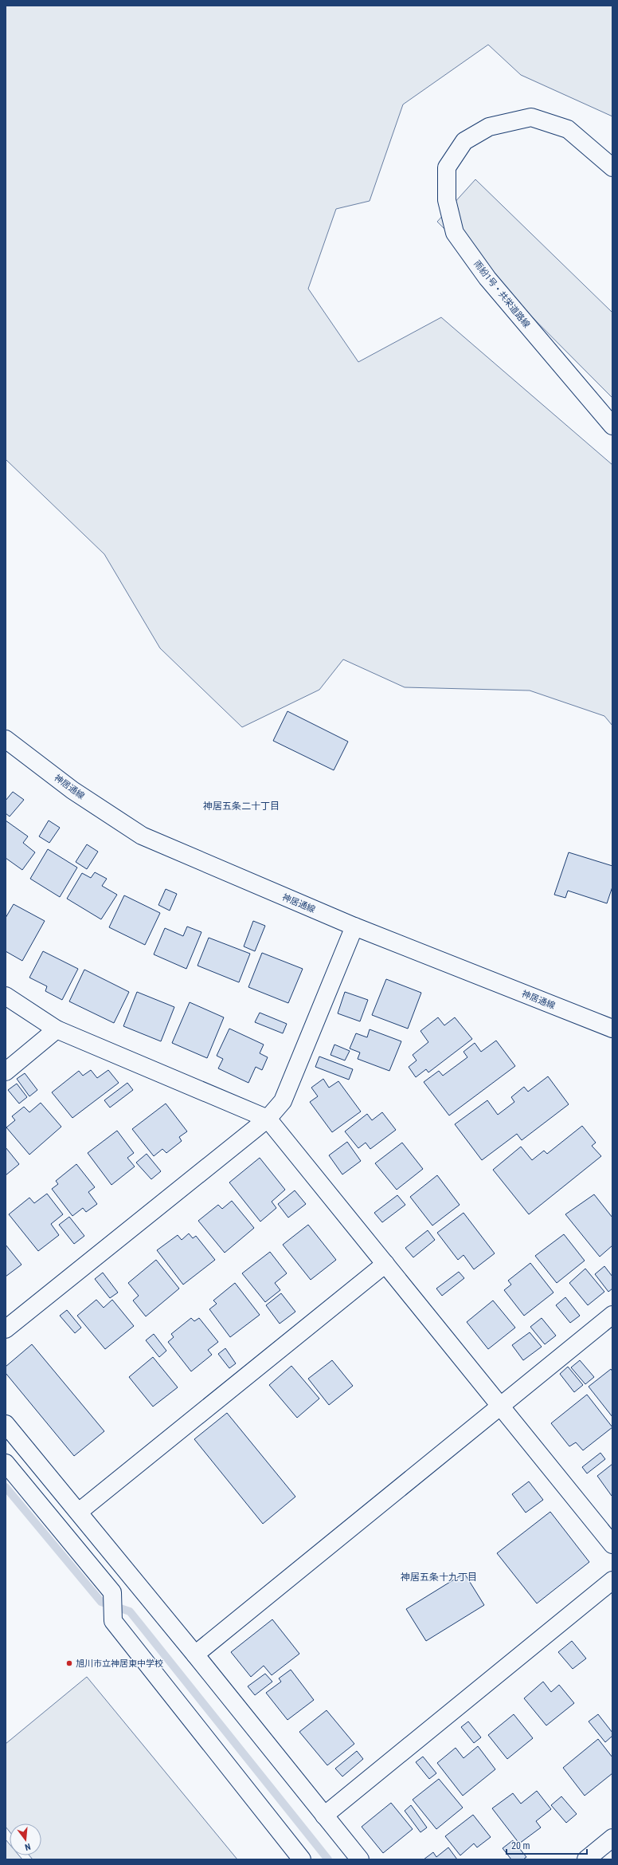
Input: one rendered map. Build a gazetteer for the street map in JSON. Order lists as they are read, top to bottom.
{
  "streets": {
    "street": ["雨紛1号・共栄道路線", "神居通線"]
  },
  "districts": ["神居五条二十丁目", "神居五条十九丁目"],
  "places": ["旭川市立神居東中学校"],
  "scale_bar": "20 m",
  "north": "bottom"
}
